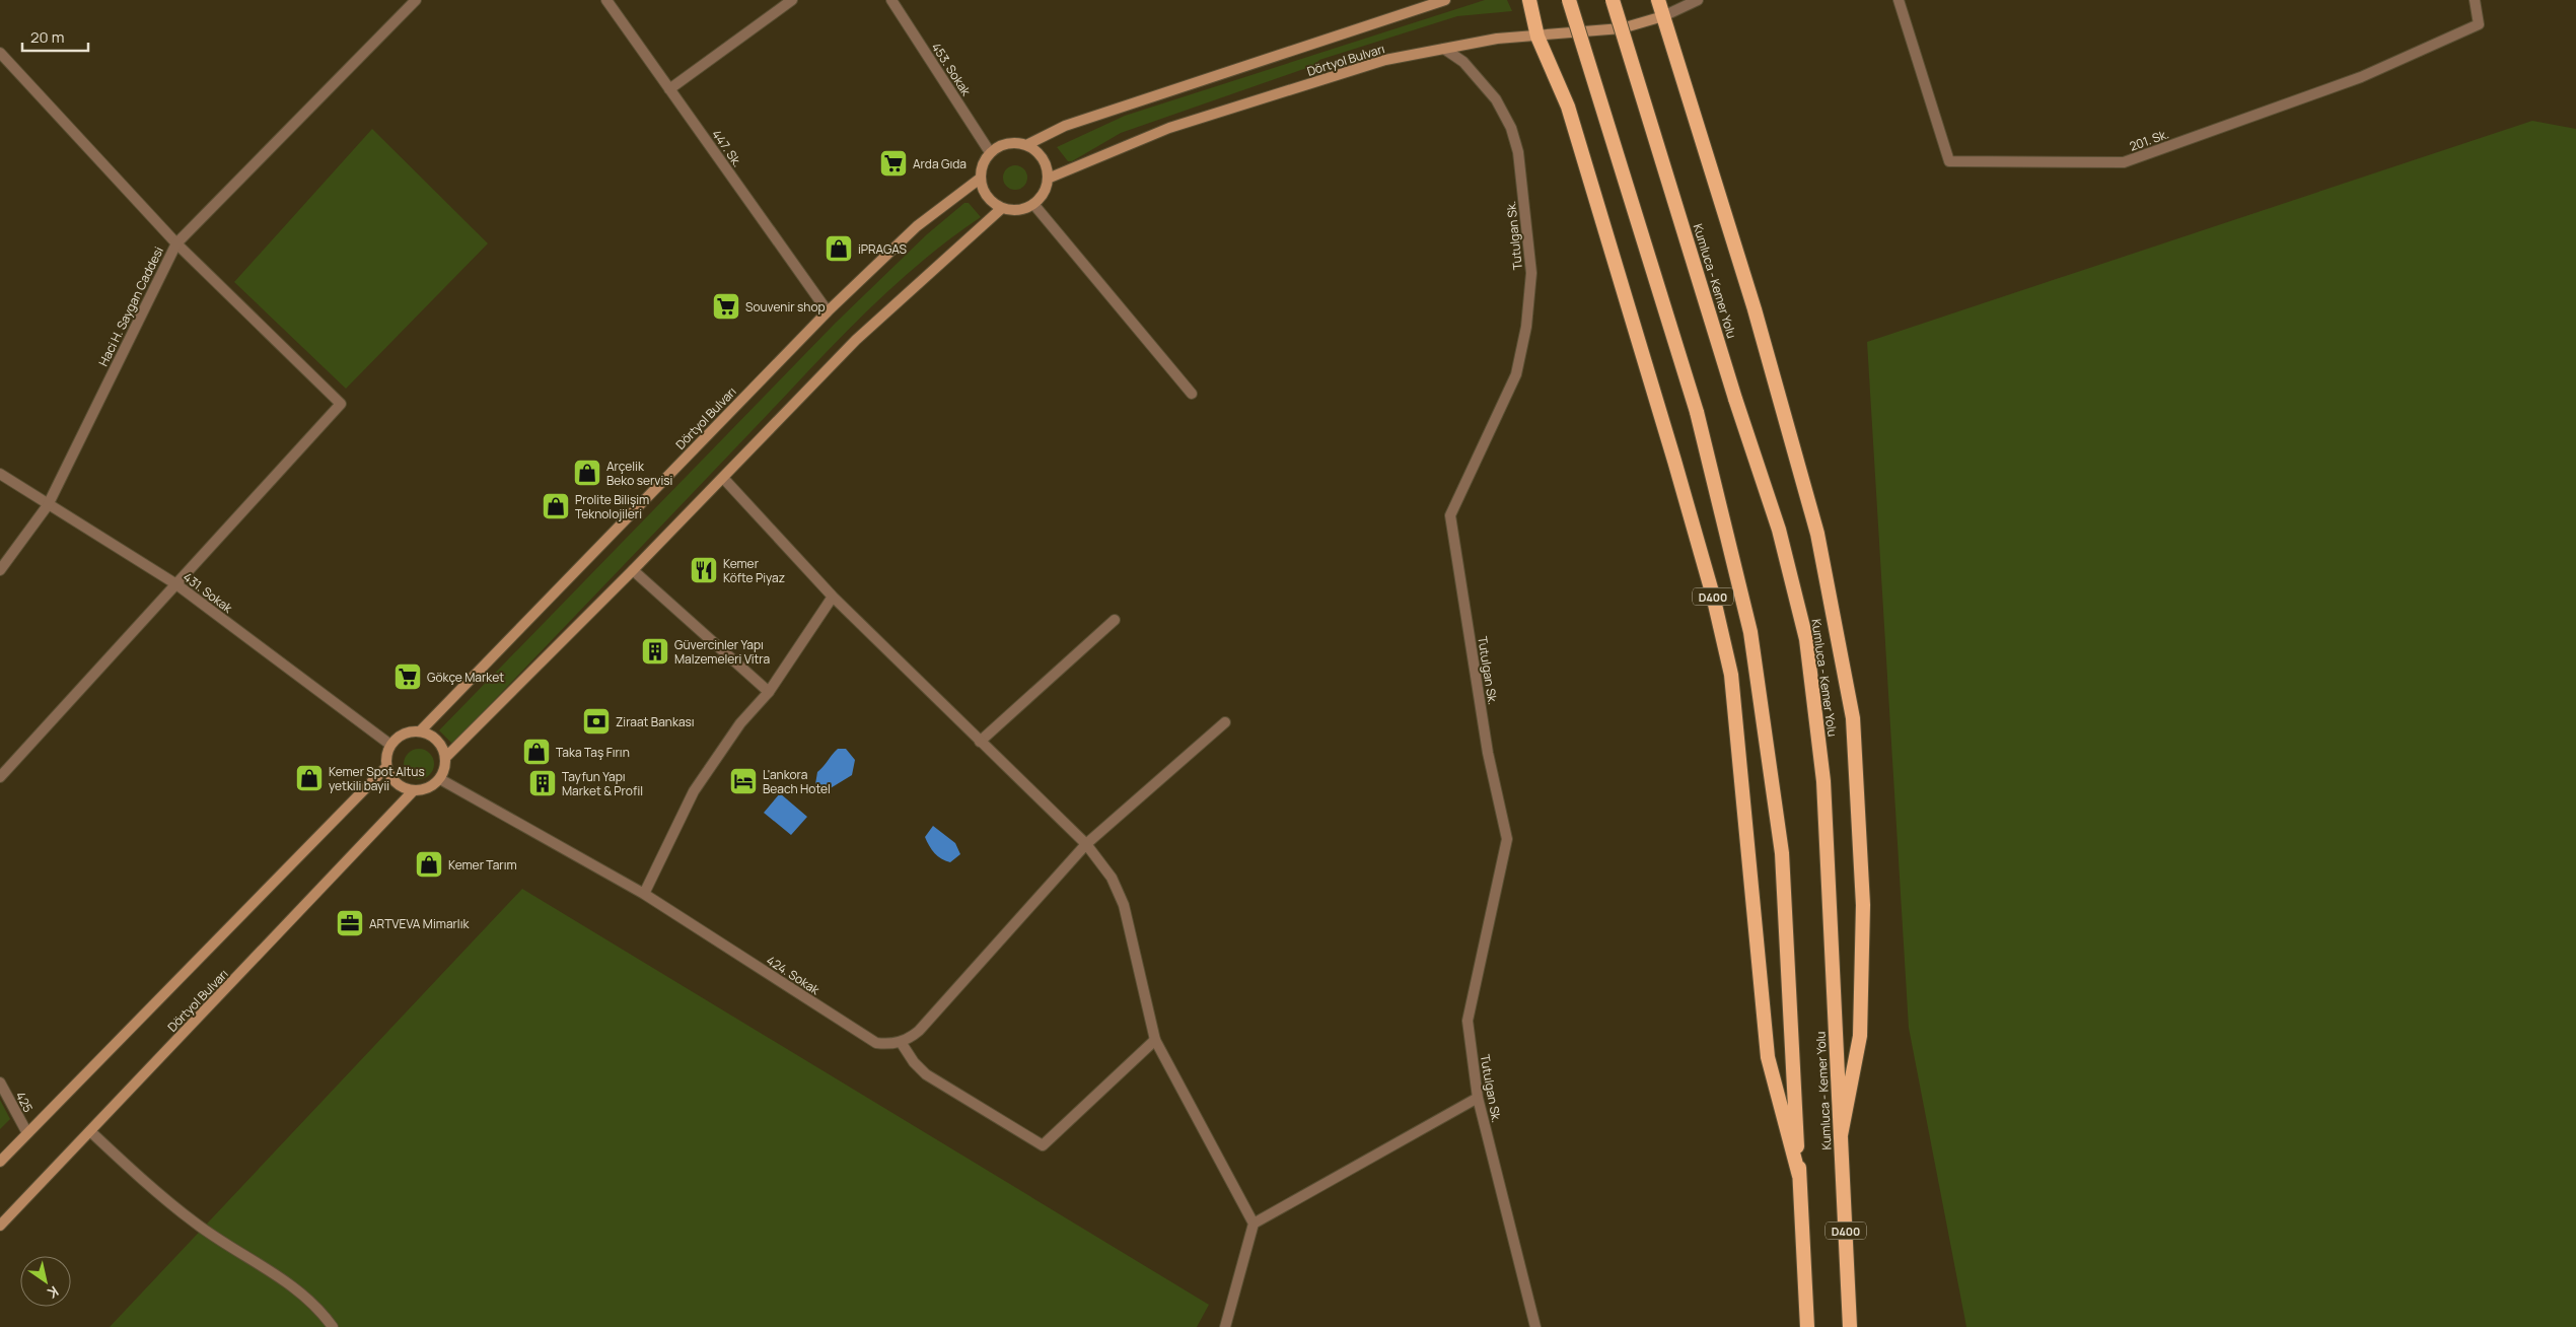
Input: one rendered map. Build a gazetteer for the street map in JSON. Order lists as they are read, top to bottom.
{
  "streets": {
    "highway": ["Kumluca - Kemer Yolu", "D400"],
    "main road": ["Dörtyol Bulvarı"],
    "street": [
      "453. Sokak",
      "201. Sk.",
      "447. Sk.",
      "Tutulgan Sk.",
      "Haci H. Saygan Caddesi",
      "431. Sokak",
      "424. Sokak",
      "425"
    ]
  },
  "crossings": [
    ["Dörtyol Bulvarı", "453. Sokak"],
    ["Dörtyol Bulvarı", "447. Sk."],
    ["Dörtyol Bulvarı", "Tutulgan Sk."],
    ["Dörtyol Bulvarı", "431. Sokak"],
    ["Dörtyol Bulvarı", "D400"],
    ["Dörtyol Bulvarı", "424. Sokak"],
    ["Haci H. Saygan Caddesi", "431. Sokak"],
    ["431. Sokak", "424. Sokak"]
  ],
  "places": {
    "supermarket": ["Arda Gıda", "Souvenir shop", "Gökçe Market"],
    "shop": [
      "iPRAGAS",
      "Arçelik Beko servisi",
      "Prolite Bilişim Teknolojileri",
      "Taka Taş Fırın",
      "Kemer Spot Altus yetkili bayii",
      "Kemer Tarım"
    ],
    "restaurant": ["Kemer Köfte Piyaz"],
    "building": ["Güvercinler Yapı Malzemeleri Vitra", "Tayfun Yapı Market & Profil"],
    "bank": ["Ziraat Bankası"],
    "hotel": ["L'ankora Beach Hotel"],
    "office": ["ARTVEVA Mimarlık"]
  },
  "scale_bar": "20 m",
  "north": "bottom right"
}
